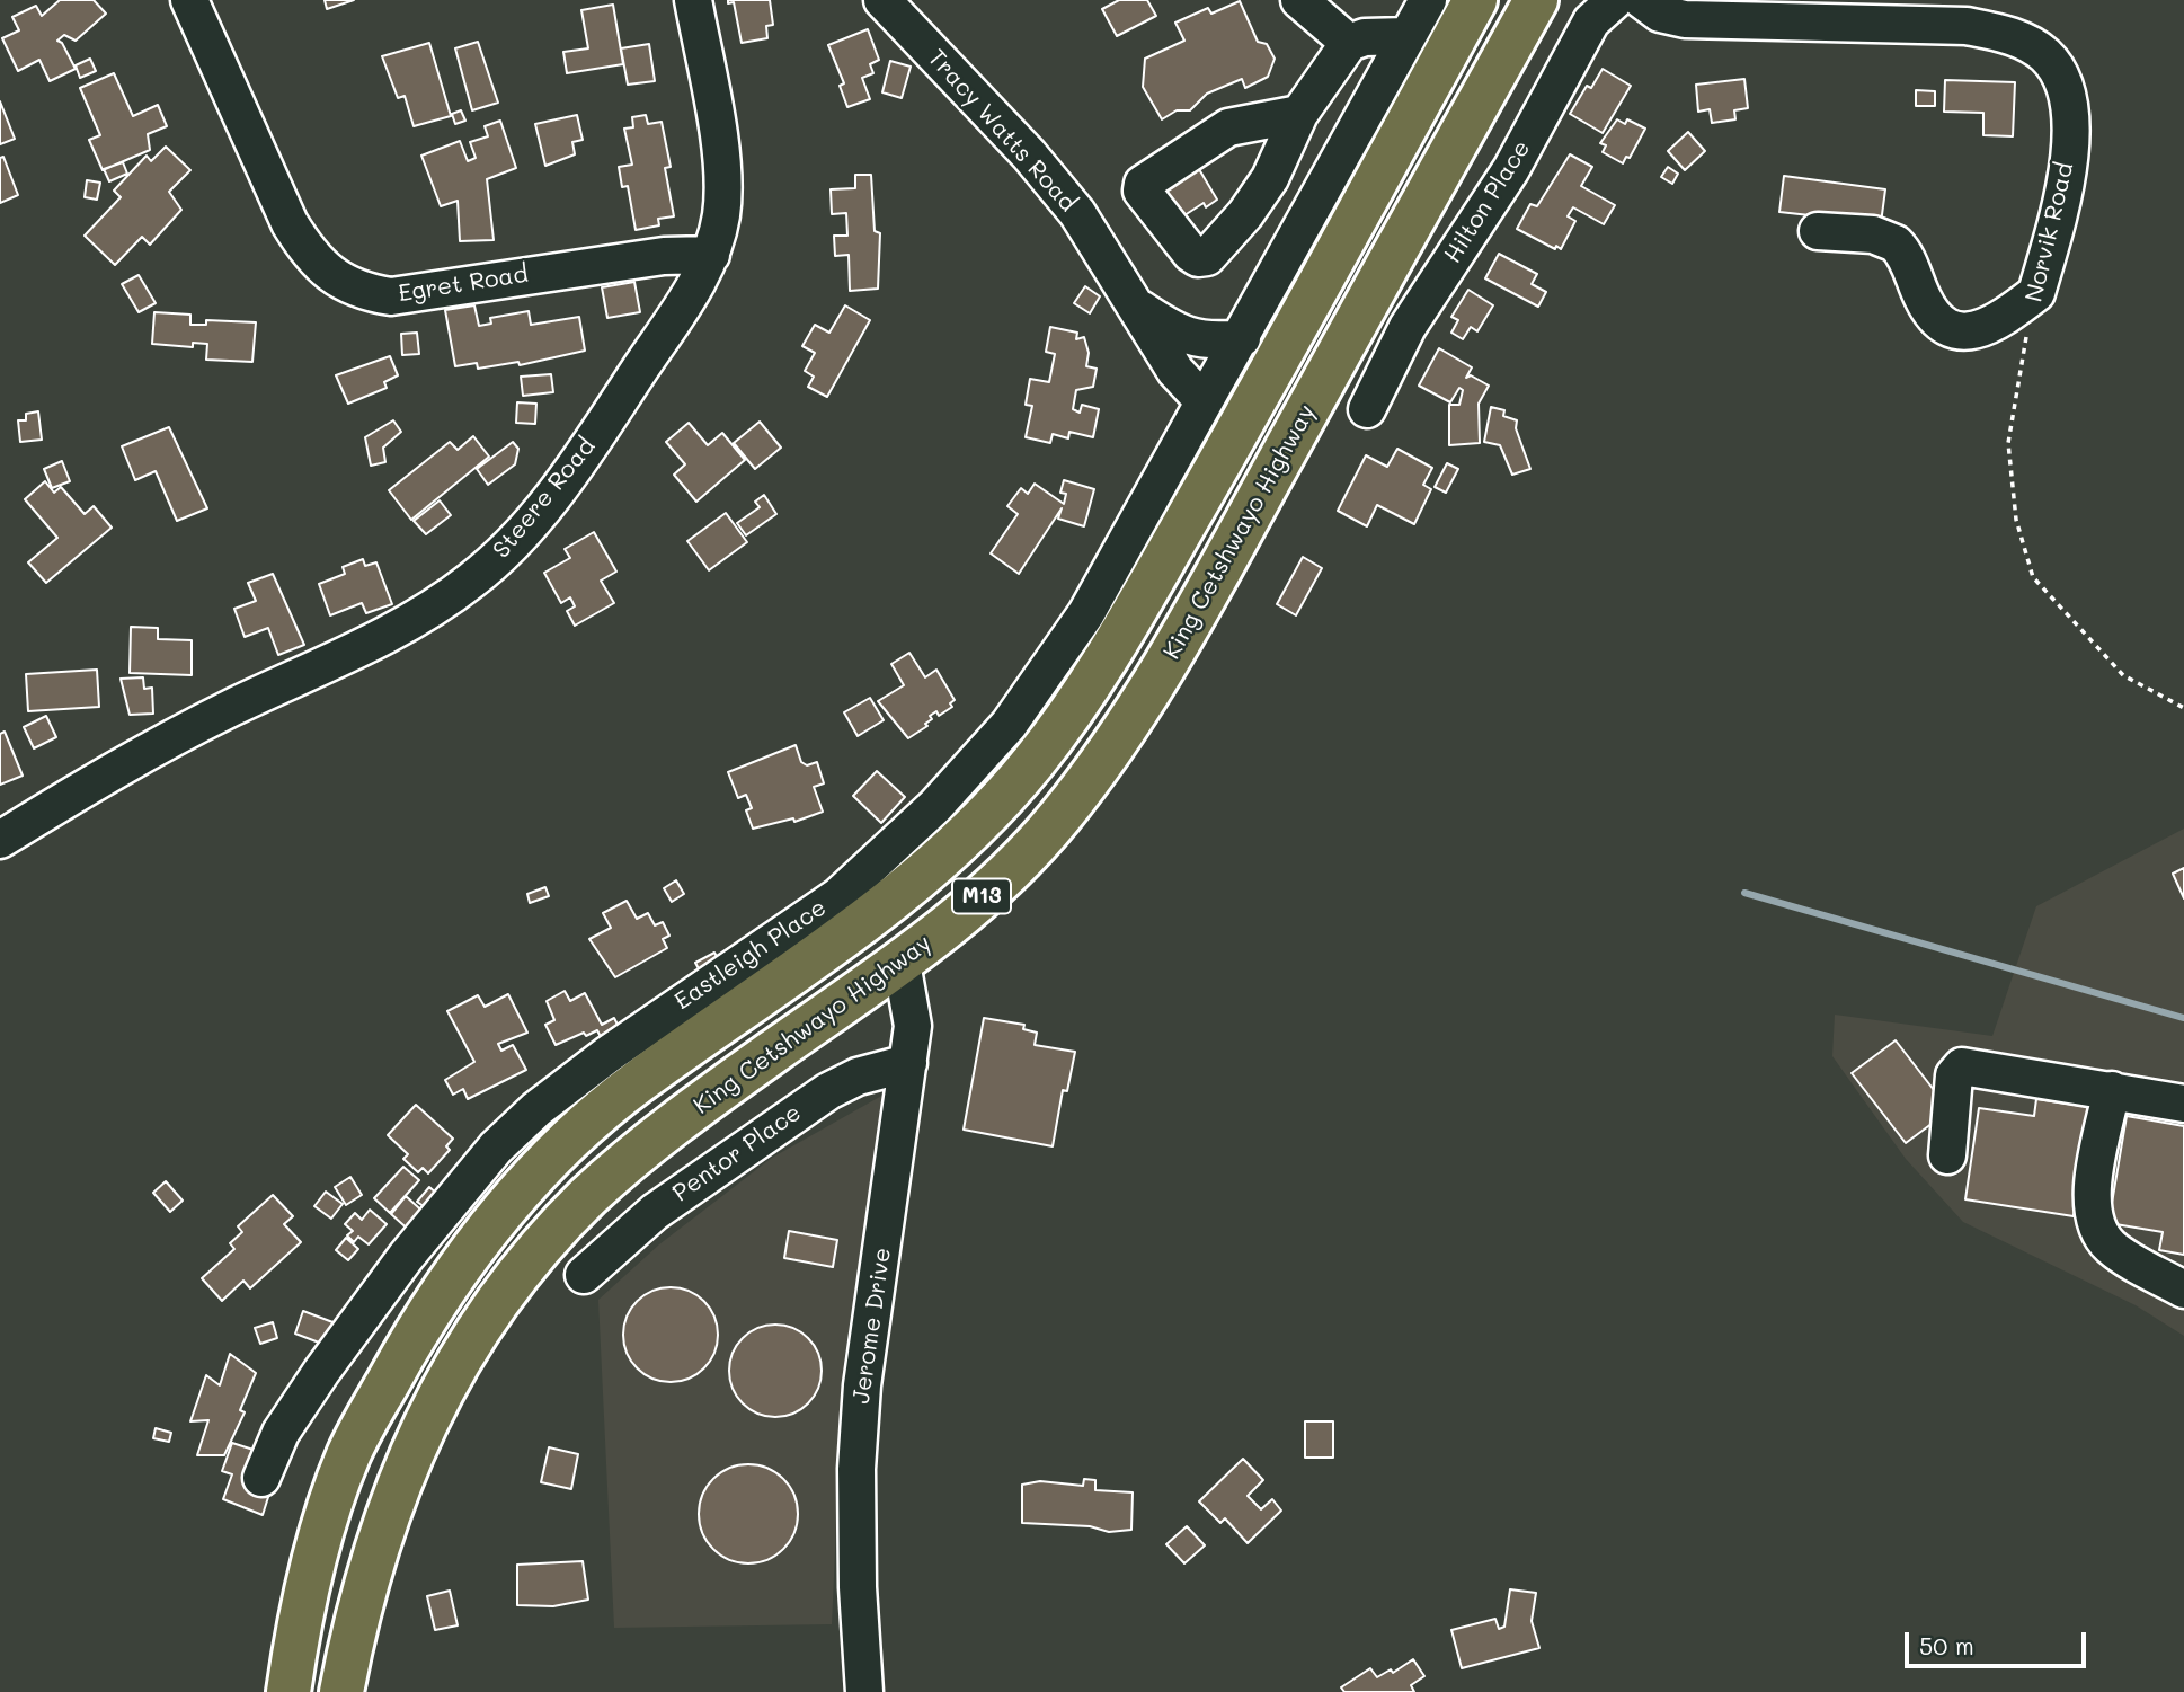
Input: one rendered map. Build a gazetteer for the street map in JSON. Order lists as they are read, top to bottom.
{
  "streets": {
    "highway": ["King Cetshwayo Highway", "M13"],
    "street": [
      "Tracy Watts Road",
      "Hilton Place",
      "Norvik Road",
      "Egret Road",
      "Steere Road",
      "Eastleigh Place",
      "Pentor Place",
      "Jerome Drive"
    ]
  },
  "crossings": [
    ["Tracy Watts Road", "Eastleigh Place"],
    ["Egret Road", "Steere Road"],
    ["King Cetshwayo Highway", "Jerome Drive"],
    ["Pentor Place", "Jerome Drive"]
  ],
  "scale_bar": "50 m"
}
